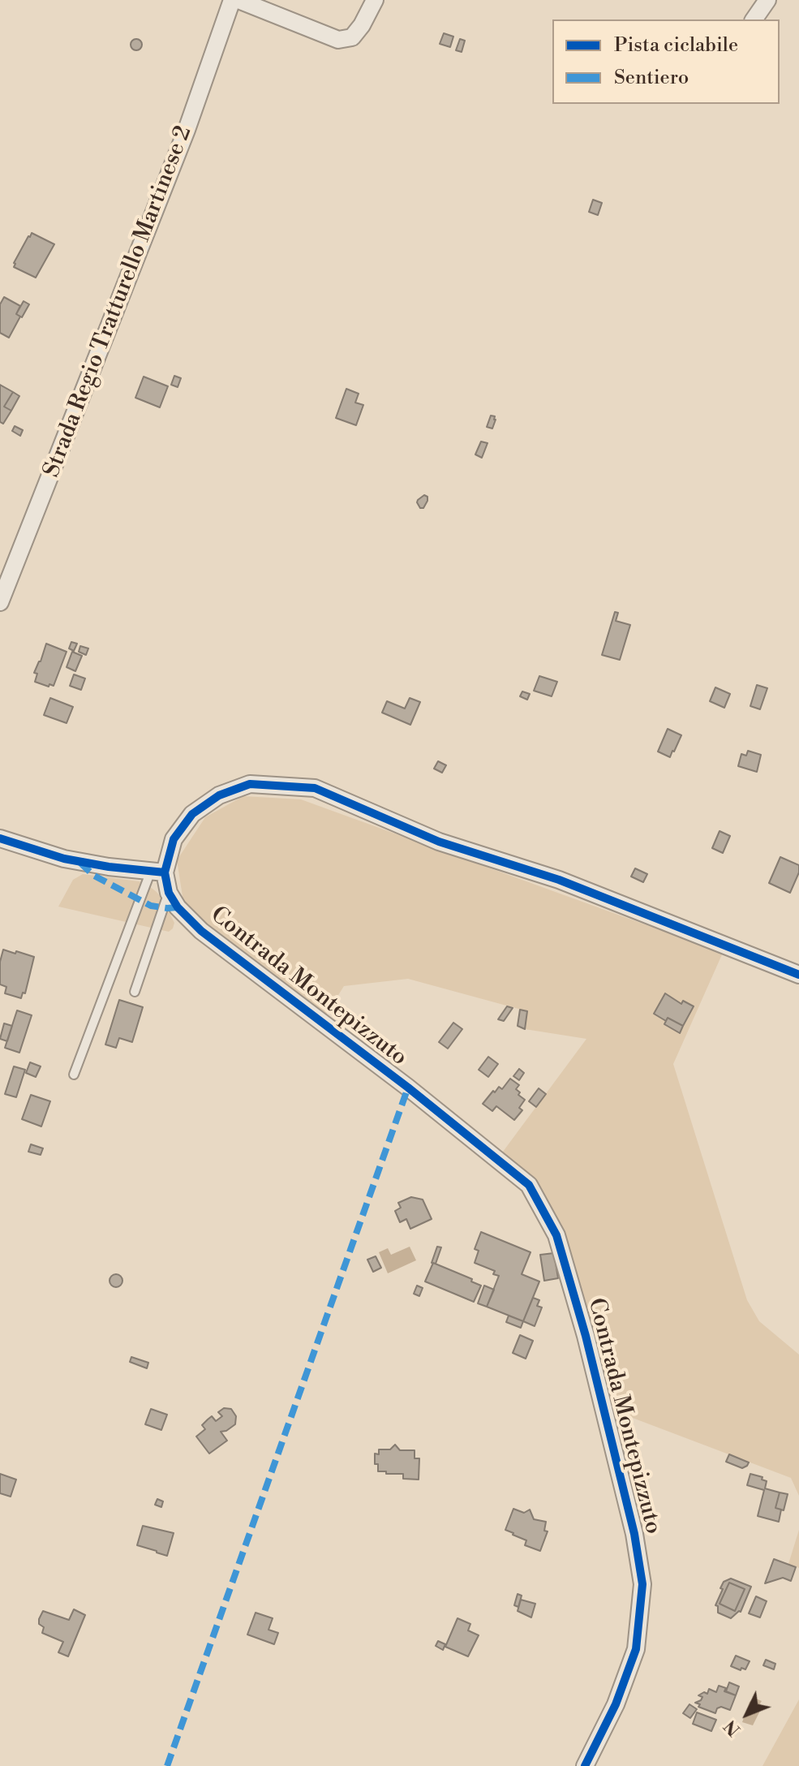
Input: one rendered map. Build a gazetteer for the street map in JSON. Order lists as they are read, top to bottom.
{
  "streets": {
    "street": ["Strada Regio Tratturello Martinese 2", "Contrada Montepizzuto"]
  },
  "legend": ["Pista ciclabile", "Sentiero"],
  "north": "bottom left"
}
